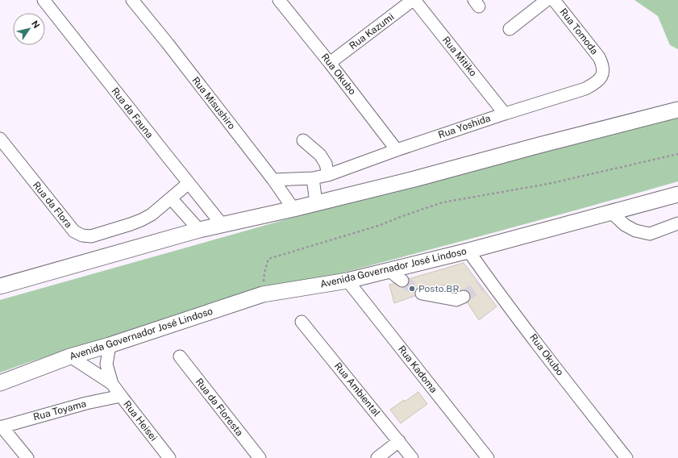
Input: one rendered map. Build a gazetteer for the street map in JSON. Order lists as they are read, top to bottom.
{
  "streets": {
    "main road": ["Avenida Governador José Lindoso"],
    "street": [
      "Rua Kazumi",
      "Rua Tomoda",
      "Rua Mitiko",
      "Rua Okubo",
      "Rua Misushiro",
      "Rua da Fauna",
      "Rua Yoshida",
      "Rua da Flora",
      "Rua Kadoma",
      "Rua Ambiental",
      "Rua da Floresta",
      "Rua Toyama",
      "Rua Heisei"
    ]
  },
  "crossings": [
    ["Rua Kazumi", "Rua Mitiko"],
    ["Rua Kazumi", "Rua Okubo"],
    ["Rua Tomoda", "Rua Yoshida"],
    ["Rua Mitiko", "Rua Yoshida"],
    ["Rua Okubo", "Rua Yoshida"],
    ["Rua Okubo", "Avenida Governador José Lindoso"],
    ["Rua Misushiro", "Rua Yoshida"],
    ["Rua da Fauna", "Rua da Flora"],
    ["Avenida Governador José Lindoso", "Rua Kadoma"],
    ["Avenida Governador José Lindoso", "Rua Heisei"],
    ["Rua Toyama", "Rua Heisei"]
  ],
  "places": ["Posto BR"],
  "north": "top right"
}
